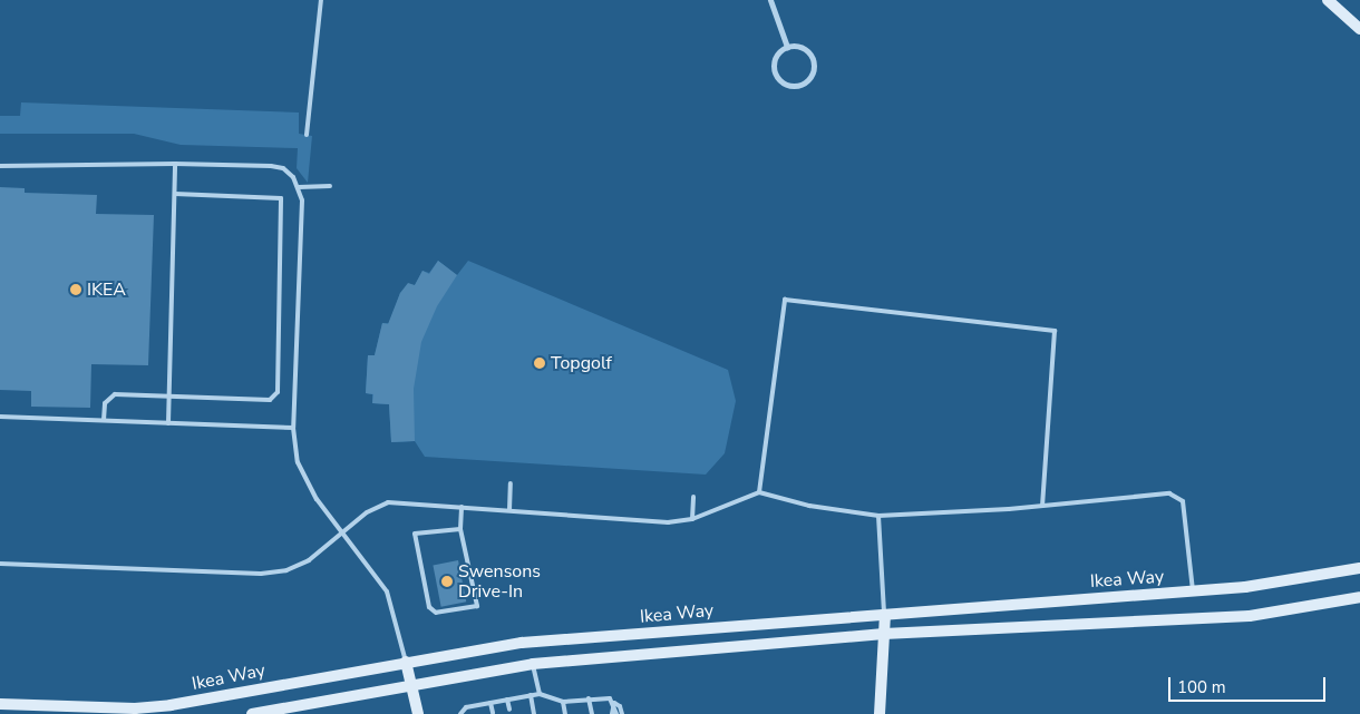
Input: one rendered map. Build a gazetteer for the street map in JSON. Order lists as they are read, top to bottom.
{
  "streets": {
    "main road": ["Ikea Way"]
  },
  "places": ["IKEA", "Topgolf", "Swensons Drive-In"],
  "scale_bar": "100 m"
}
